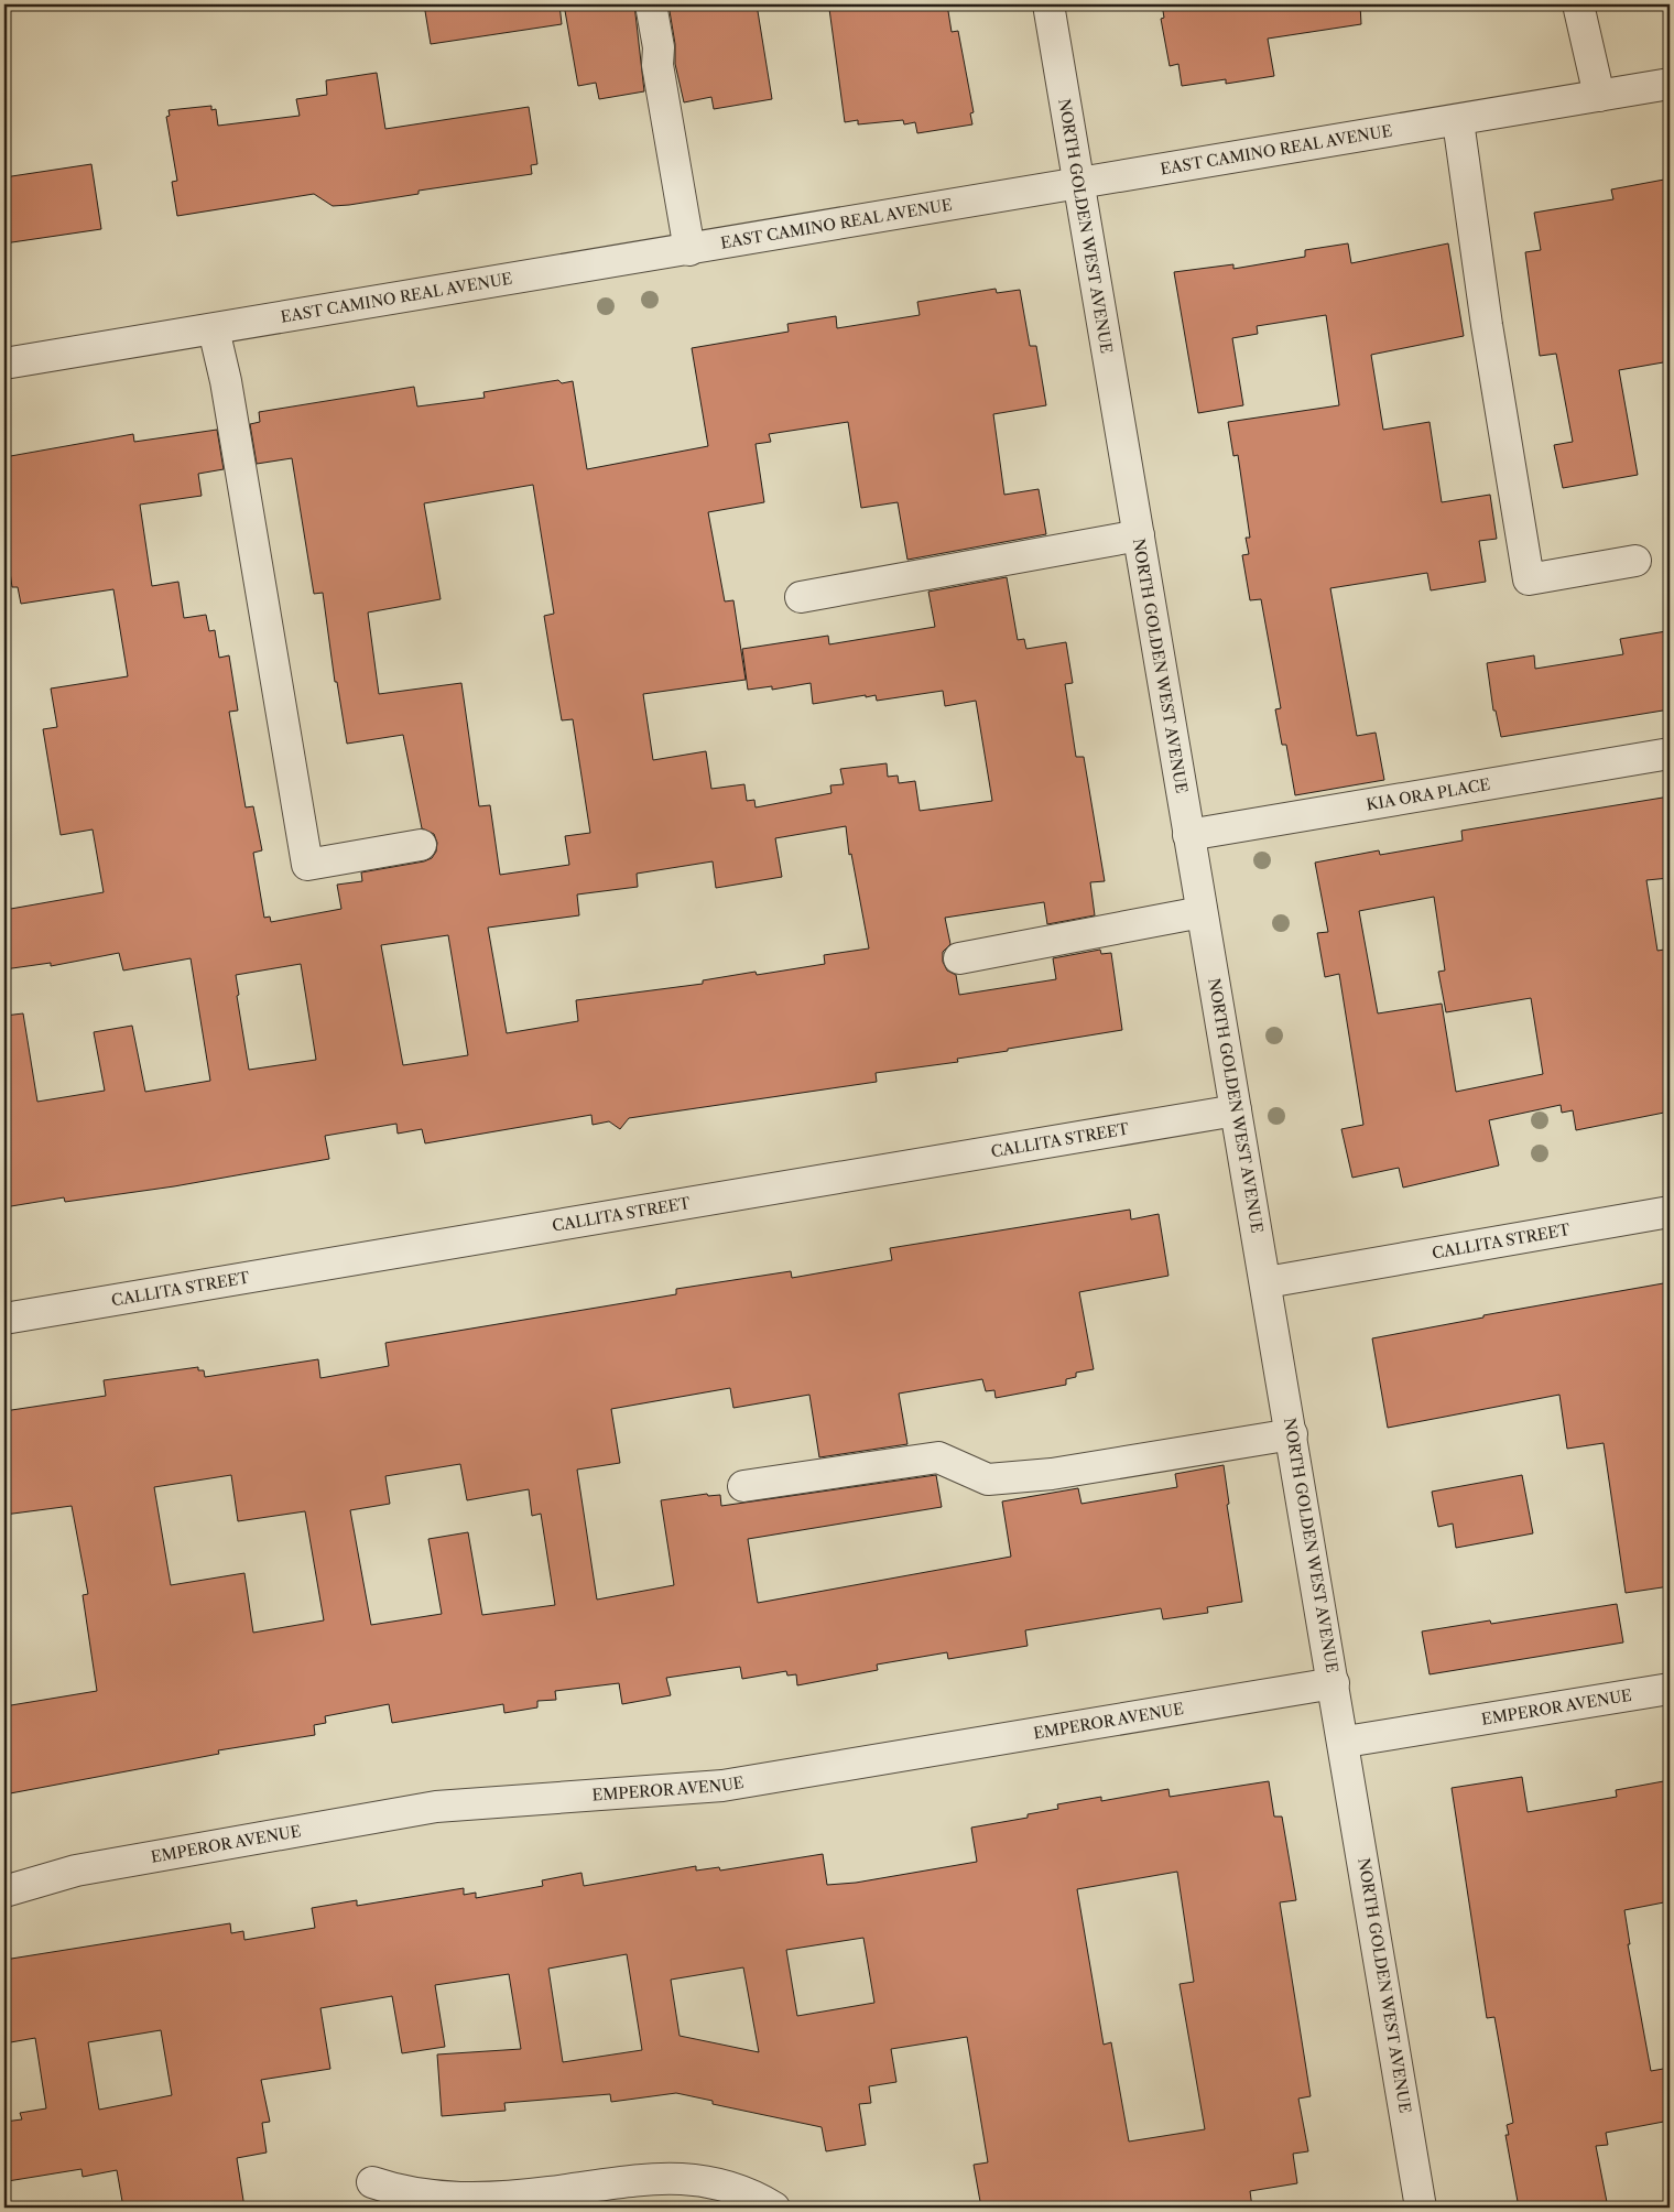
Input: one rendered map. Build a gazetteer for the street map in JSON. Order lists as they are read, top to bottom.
{
  "streets": {
    "street": [
      "EAST CAMINO REAL AVENUE",
      "NORTH GOLDEN WEST AVENUE",
      "KIA ORA PLACE",
      "CALLITA STREET",
      "EMPEROR AVENUE"
    ]
  },
  "crossings": [
    ["EAST CAMINO REAL AVENUE", "NORTH GOLDEN WEST AVENUE"],
    ["NORTH GOLDEN WEST AVENUE", "KIA ORA PLACE"],
    ["NORTH GOLDEN WEST AVENUE", "CALLITA STREET"],
    ["NORTH GOLDEN WEST AVENUE", "EMPEROR AVENUE"]
  ]
}
